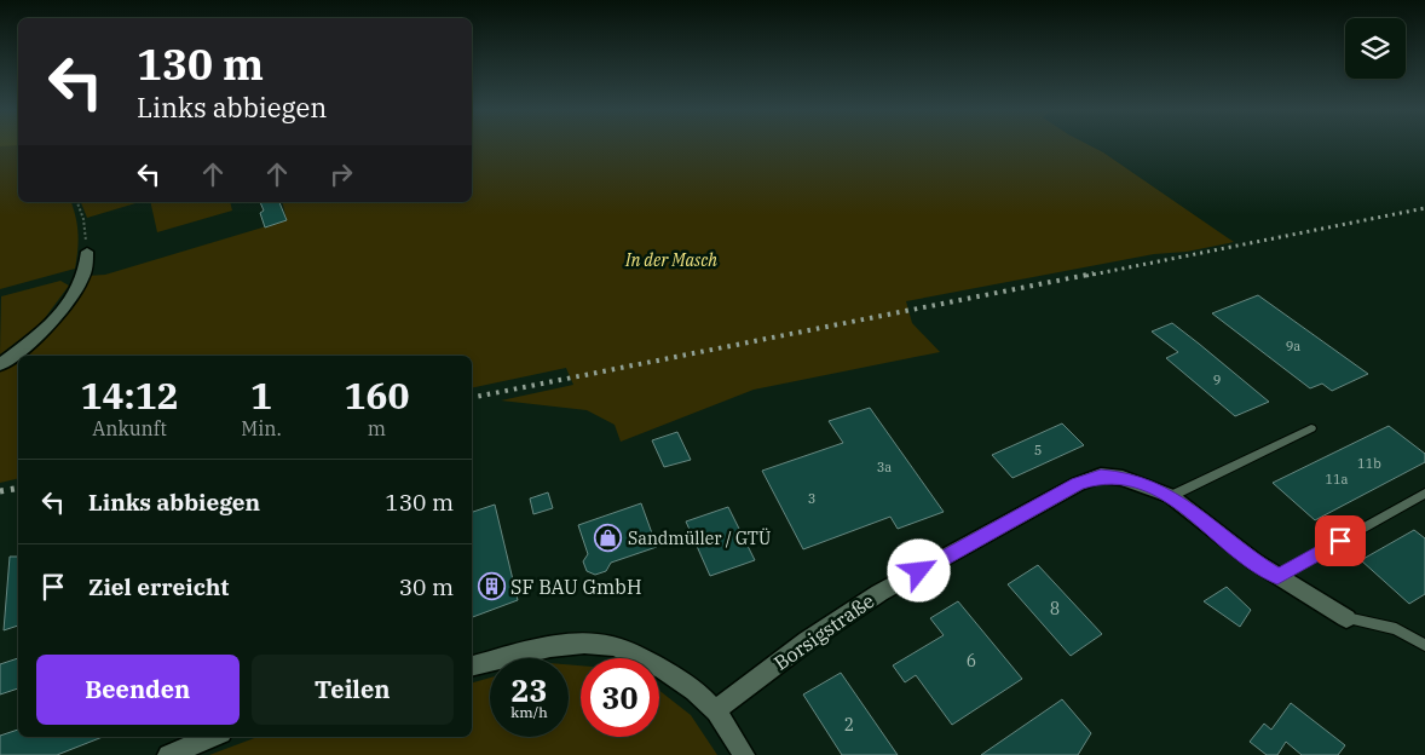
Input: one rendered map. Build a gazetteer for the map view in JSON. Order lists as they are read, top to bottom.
{
  "streets": {
    "street": ["Borsigstraße"]
  },
  "parks": ["In der Masch"],
  "places": {
    "shop": ["Sandmüller / GTÜ"],
    "building": ["SF BAU GmbH"]
  },
  "house_numbers": [
    "9a",
    "9",
    "5",
    "11b",
    "3a",
    "11a",
    "3",
    "8",
    "6",
    "2"
  ],
  "page": {
    "turn": ["130 m", "Links abbiegen"],
    "eta": [
      "14:12",
      "Ankunft",
      "1",
      "Min.",
      "160",
      "m"
    ],
    "list": [
      {
        "name": "Links abbiegen",
        "value": "130 m"
      },
      {
        "name": "Ziel erreicht",
        "value": "30 m"
      }
    ],
    "buttons": ["Beenden", "Teilen"],
    "speed": "23 km/h",
    "limit": "30"
  }
}
